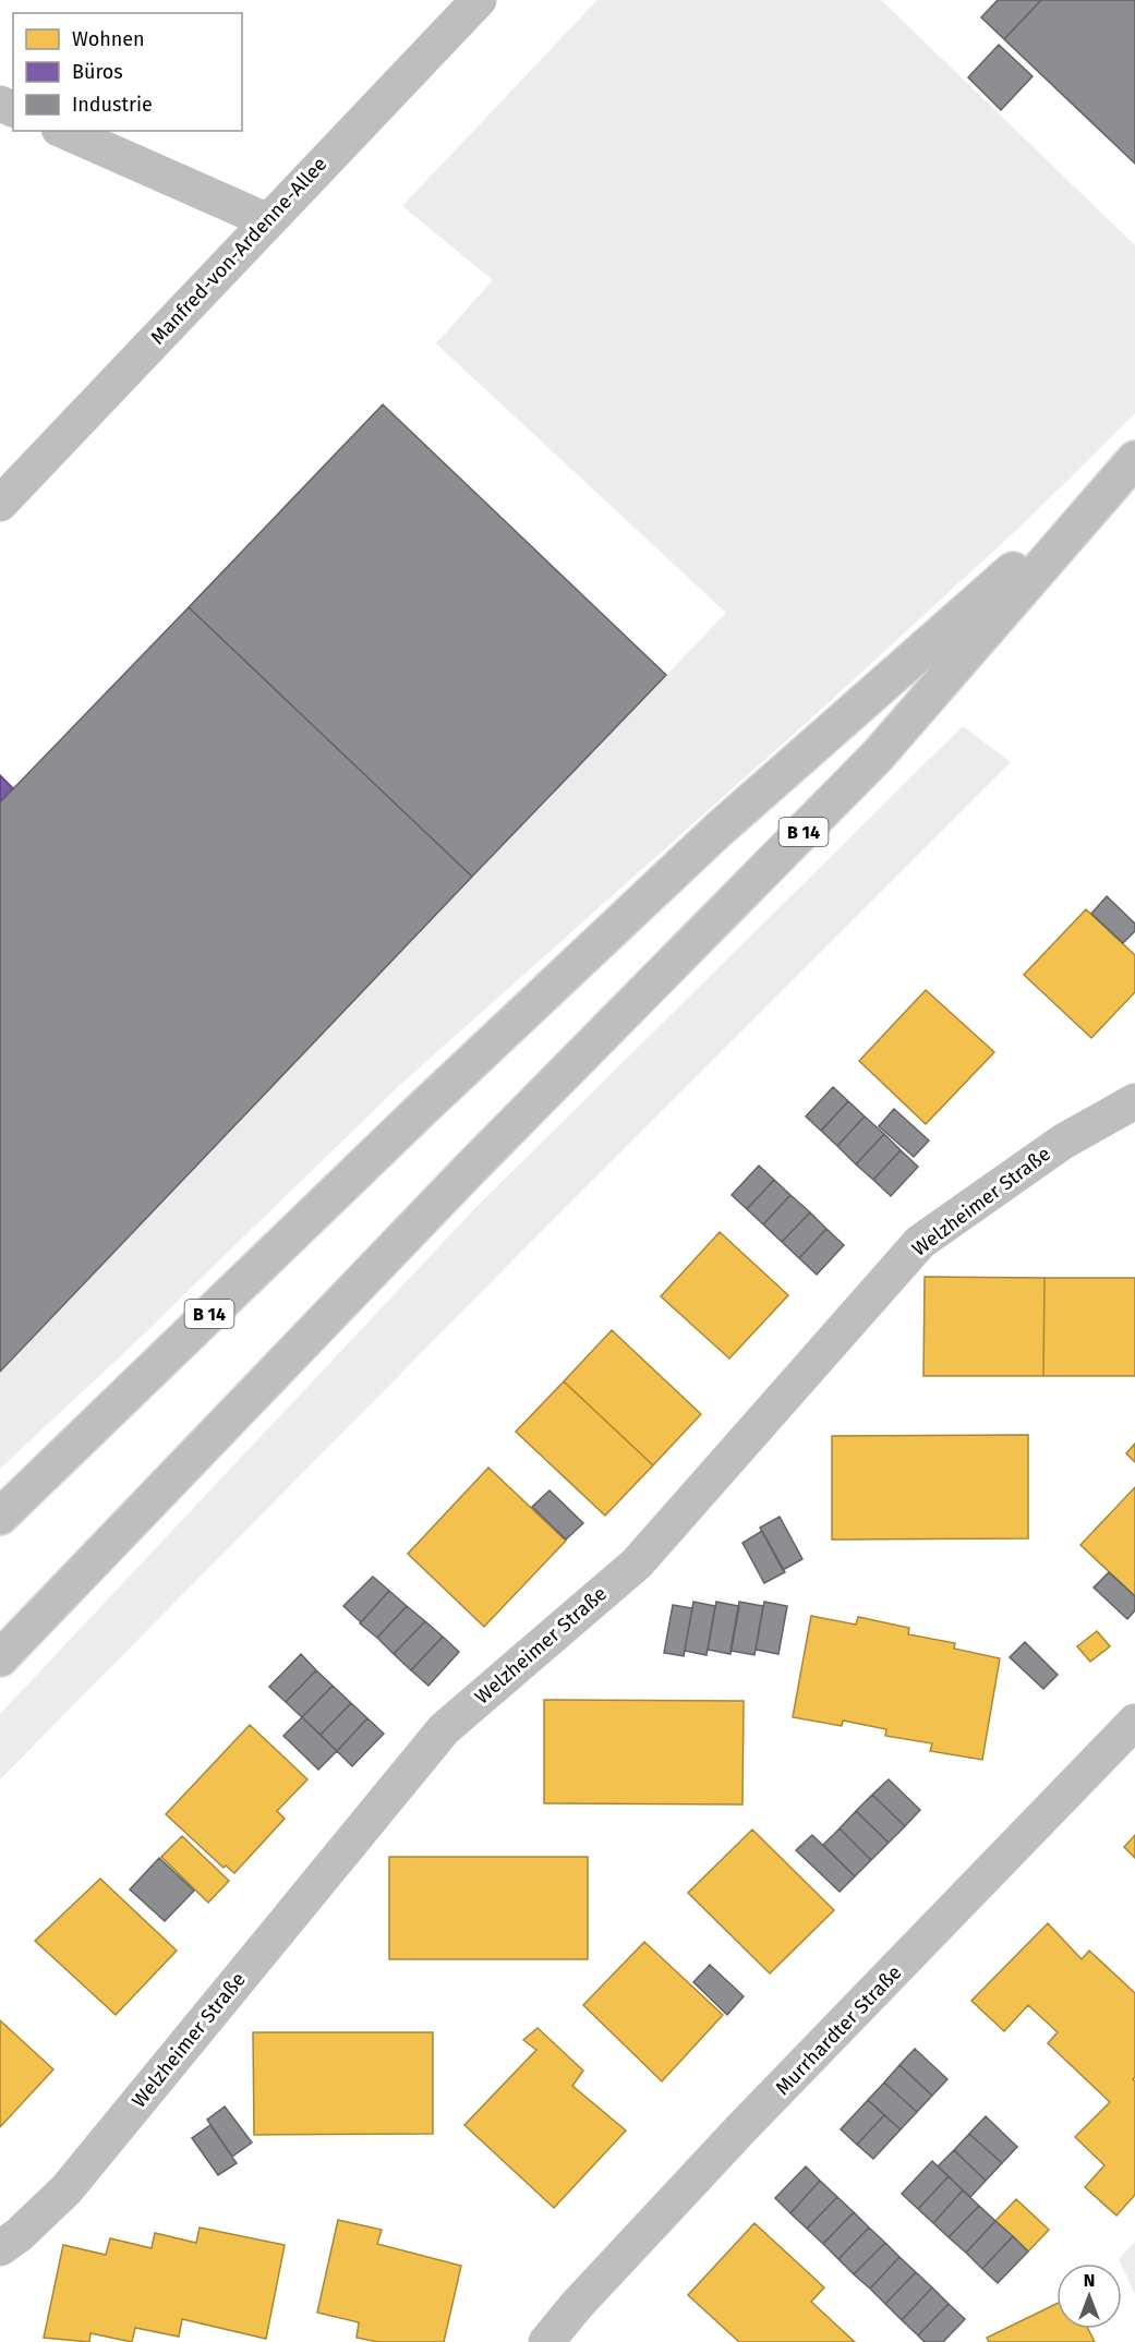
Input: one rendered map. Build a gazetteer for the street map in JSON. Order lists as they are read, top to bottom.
{
  "streets": {
    "street": [
      "Manfred-von-Ardenne-Allee",
      "B 14",
      "Welzheimer Straße",
      "Murrhardter Straße"
    ]
  },
  "legend": ["Wohnen", "Büros", "Industrie"],
  "north": "top"
}
